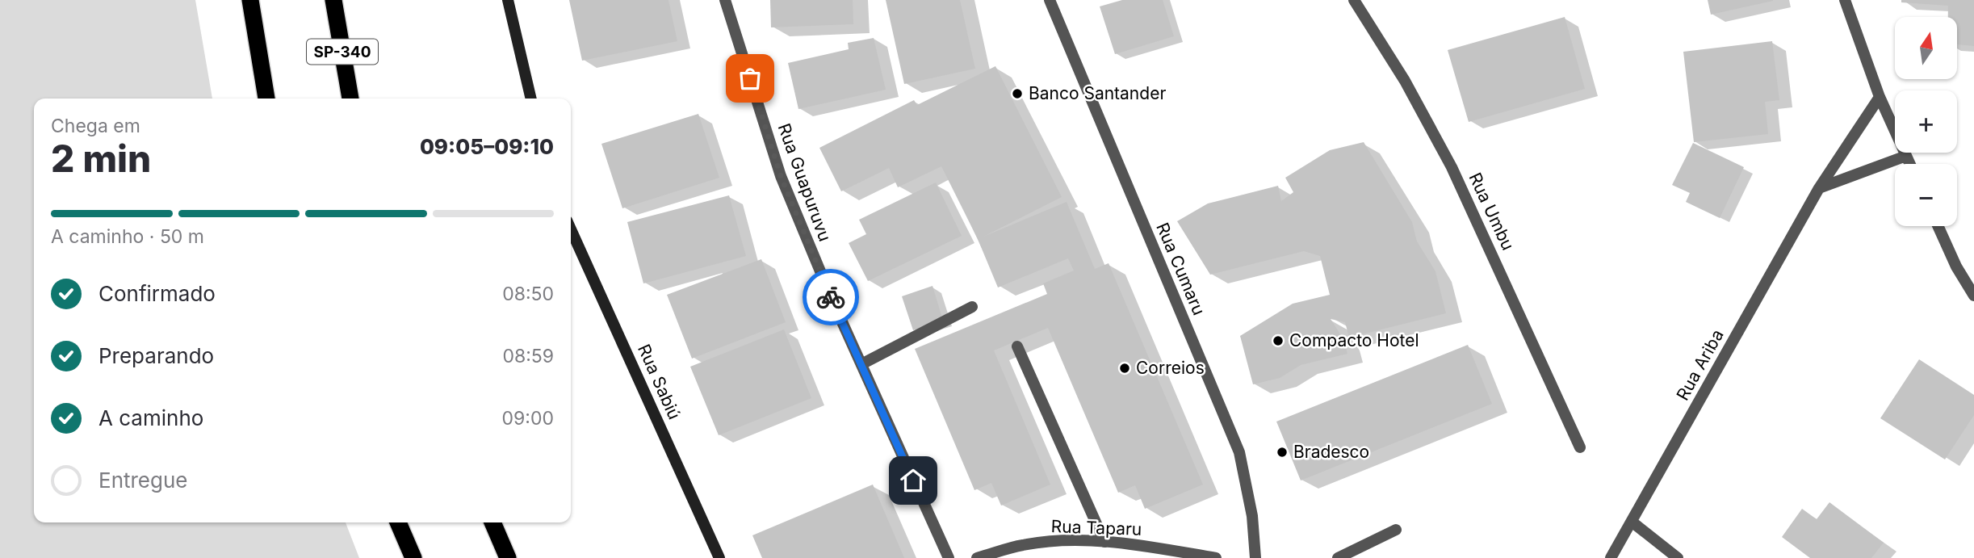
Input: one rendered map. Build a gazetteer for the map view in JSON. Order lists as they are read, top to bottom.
{
  "streets": {
    "highway": ["SP-340"],
    "main road": ["Rua Sabiú"],
    "street": [
      "Rua Guapuruvu",
      "Rua Umbu",
      "Rua Cumaru",
      "Rua Ariba",
      "Rua Taparu"
    ]
  },
  "places": [
    "Banco Santander",
    "Compacto Hotel",
    "Correios",
    "Bradesco"
  ],
  "north": "top",
  "page": {
    "map_buttons": ["+", "−"],
    "heading": ["2 min", "Chega em", "09:05–09:10"],
    "bar": "A caminho · 50 m",
    "list": [
      ["Confirmado", "08:50"],
      ["Preparando", "08:59"],
      ["A caminho", "09:00"],
      "Entregue"
    ]
  }
}
